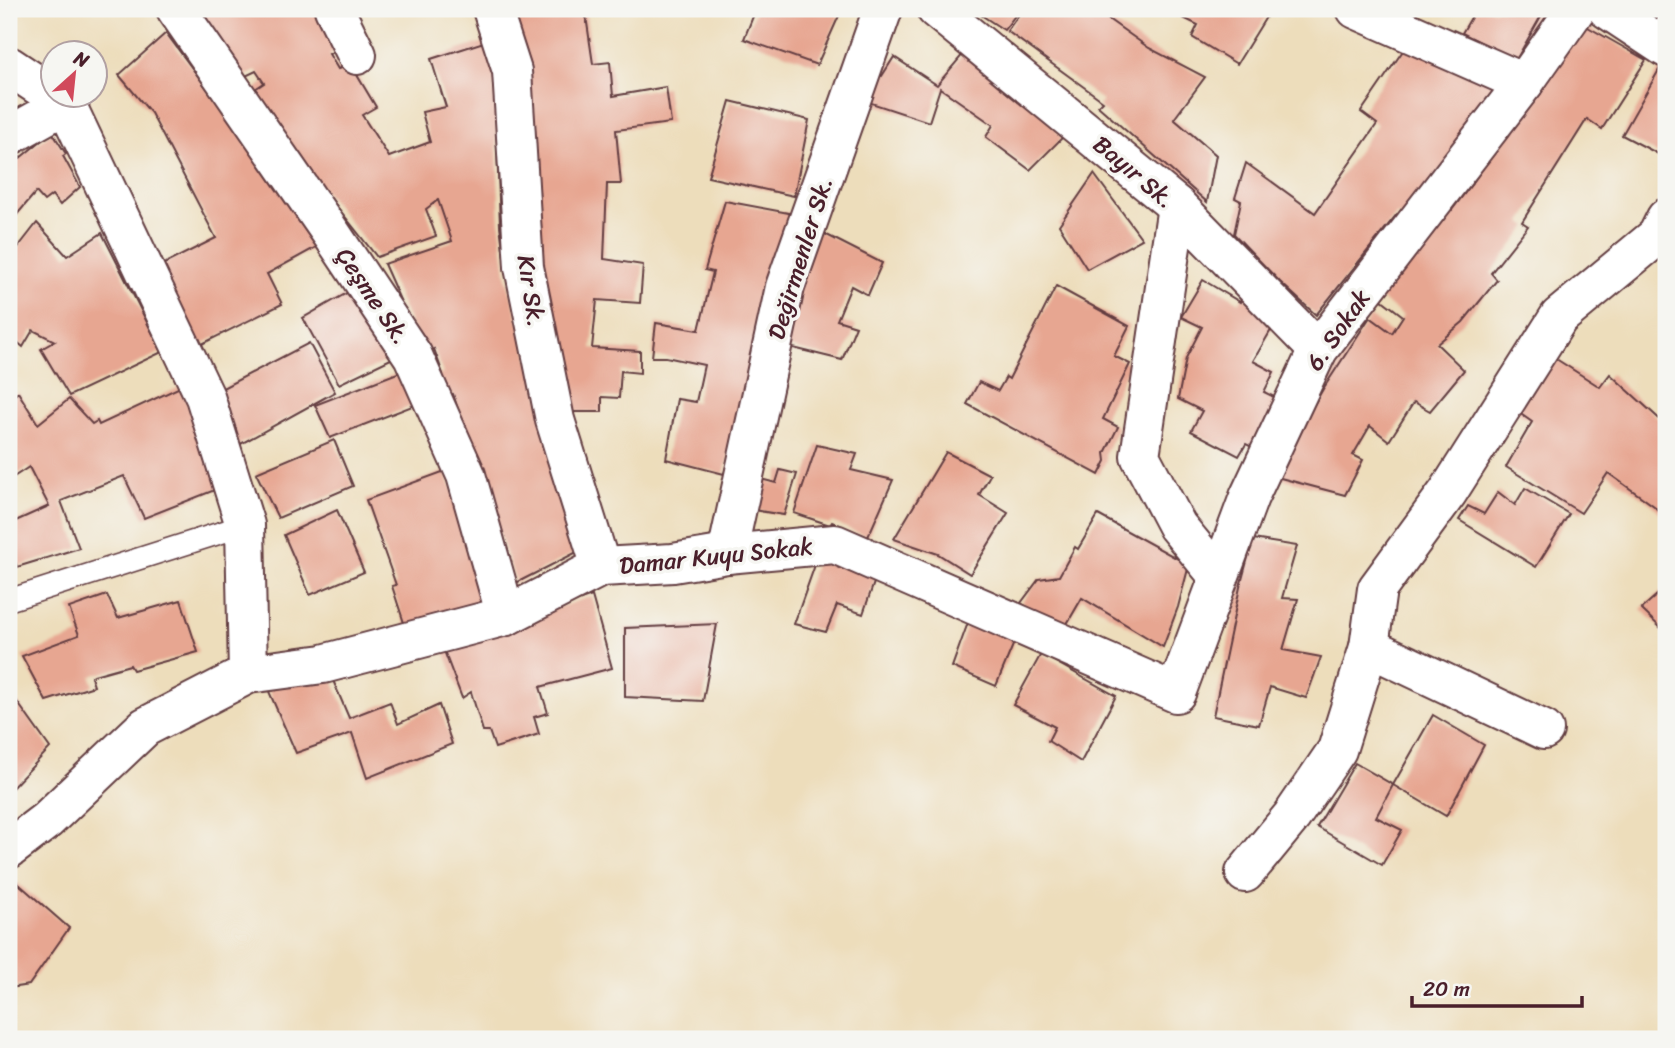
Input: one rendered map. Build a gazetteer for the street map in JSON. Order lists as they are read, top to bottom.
{
  "streets": {
    "street": [
      "Bayır Sk.",
      "Değirmenler Sk.",
      "Kır Sk.",
      "Çeşme Sk.",
      "6. Sokak",
      "Damar Kuyu Sokak"
    ]
  },
  "crossings": [
    ["Bayır Sk.", "6. Sokak"],
    ["Değirmenler Sk.", "Damar Kuyu Sokak"],
    ["Kır Sk.", "Damar Kuyu Sokak"],
    ["Çeşme Sk.", "Damar Kuyu Sokak"],
    ["6. Sokak", "Damar Kuyu Sokak"]
  ],
  "scale_bar": "20 m",
  "north": "top right"
}
